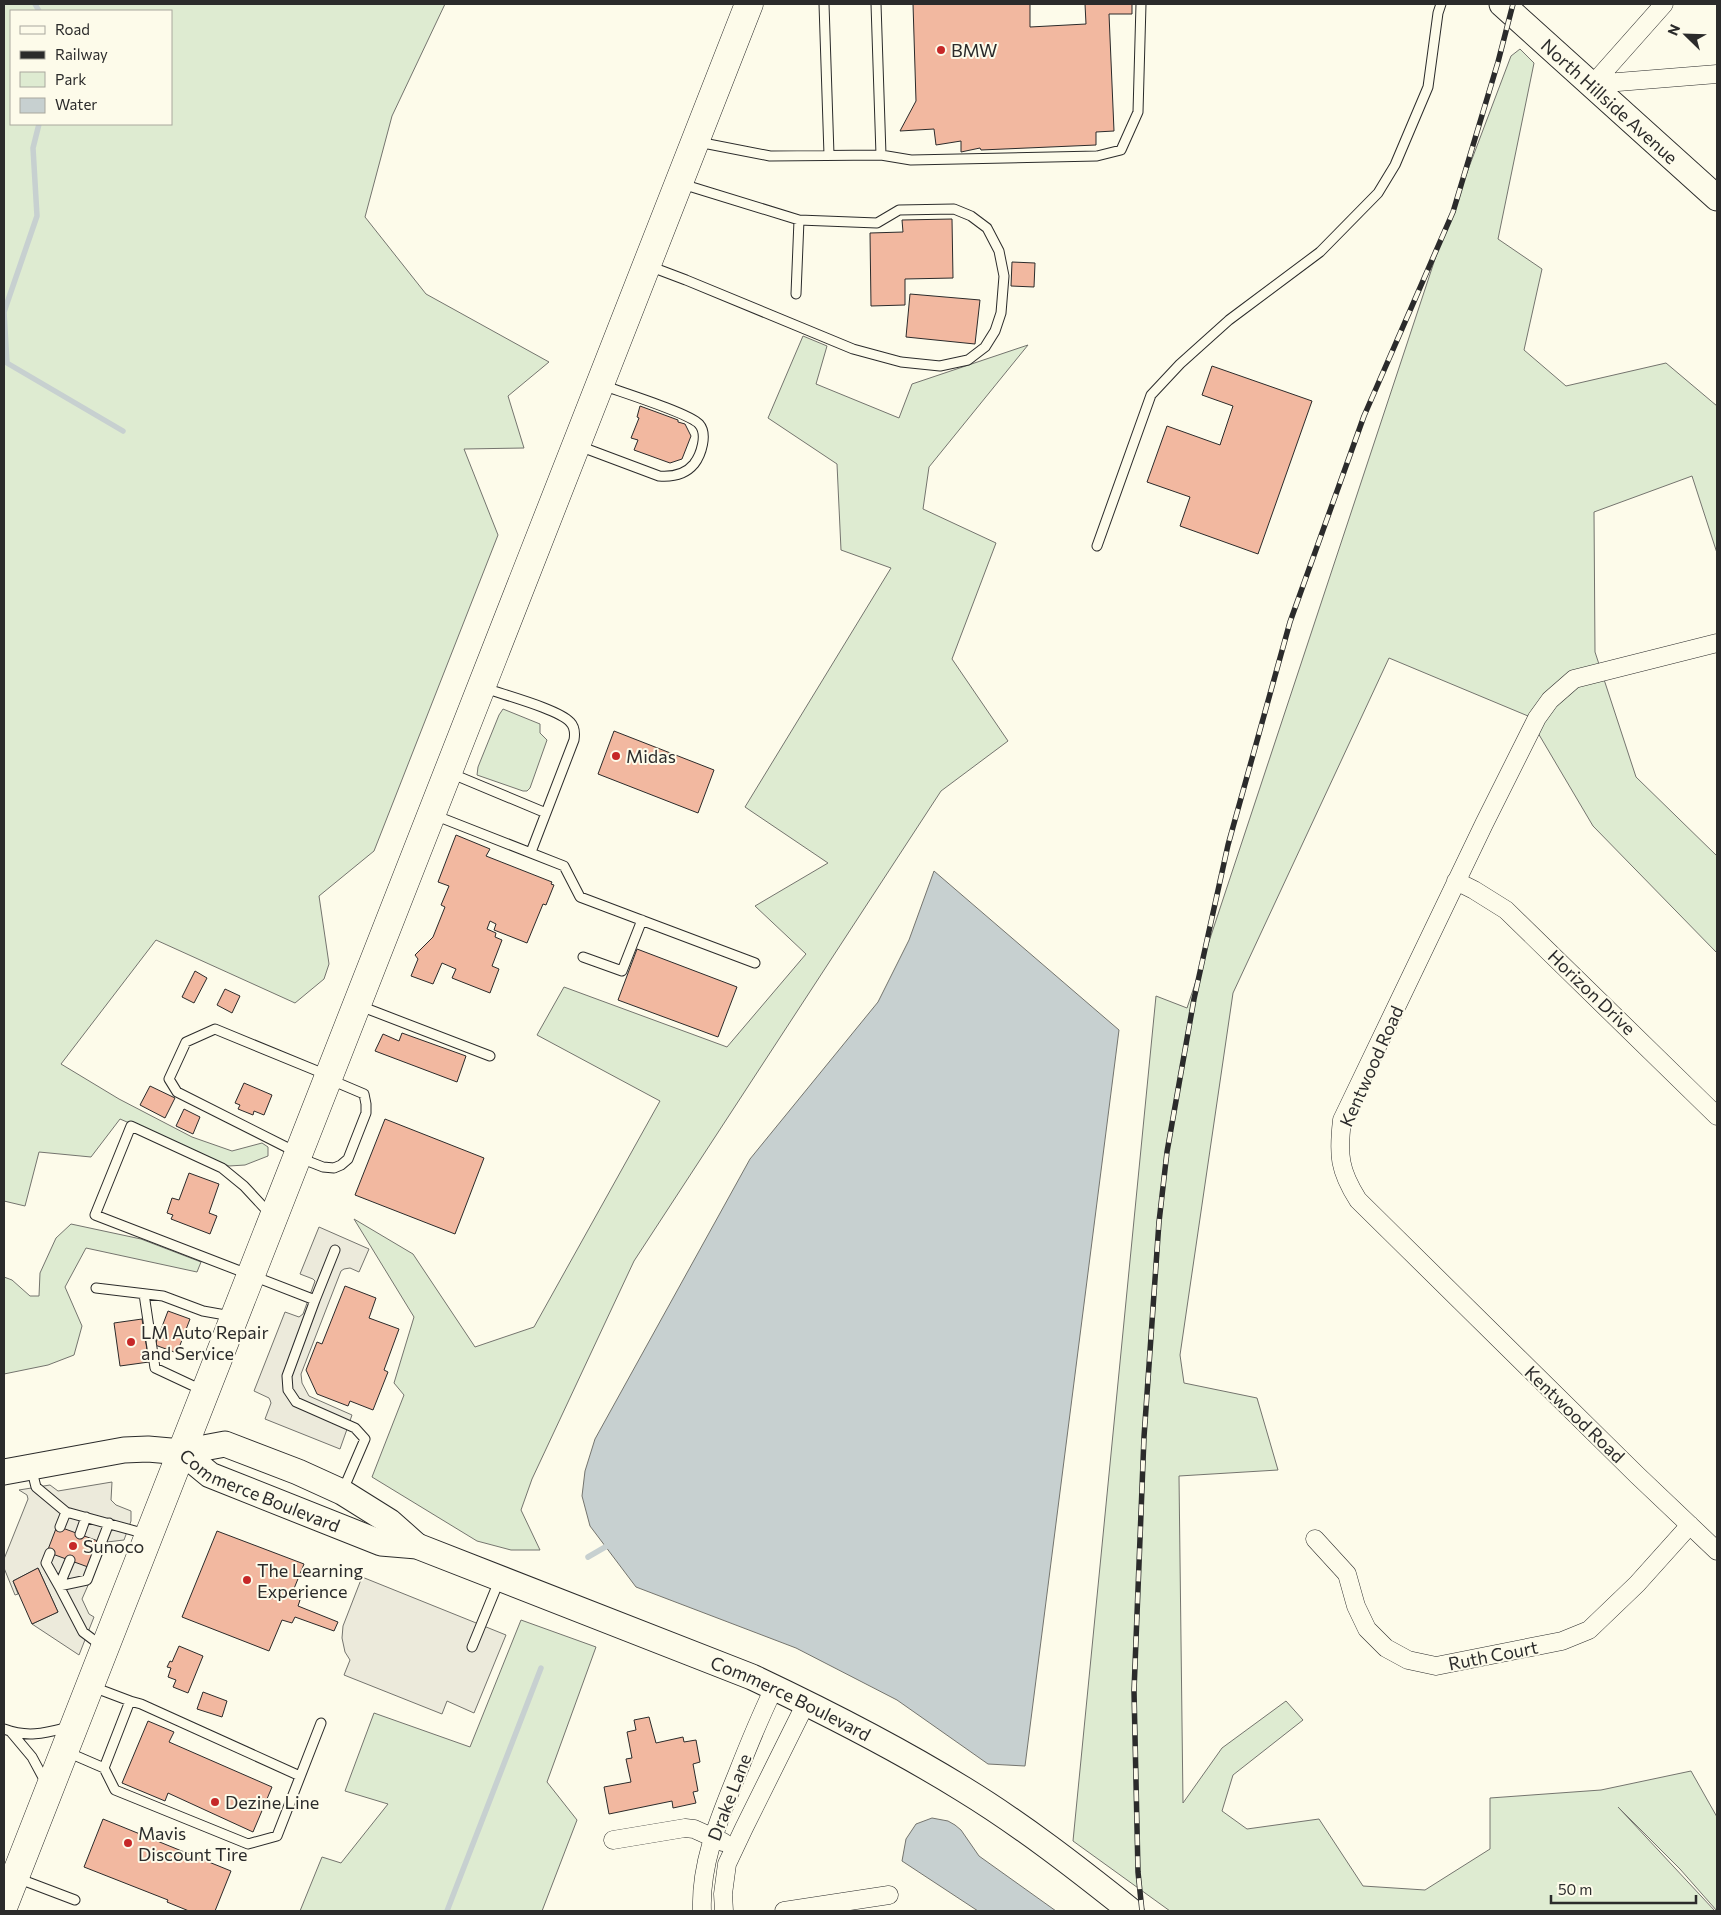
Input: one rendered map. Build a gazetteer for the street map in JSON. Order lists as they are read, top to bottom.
{
  "streets": {
    "main road": ["North Hillside Avenue", "Commerce Boulevard"],
    "street": [
      "Horizon Drive",
      "Kentwood Road",
      "Ruth Court",
      "Drake Lane"
    ]
  },
  "crossings": [
    ["Horizon Drive", "Kentwood Road"],
    ["Kentwood Road", "Ruth Court"],
    ["Commerce Boulevard", "Drake Lane"]
  ],
  "places": [
    "BMW",
    "Midas",
    "LM Auto Repair and Service",
    "Sunoco",
    "The Learning Experience",
    "Dezine Line",
    "Mavis Discount Tire"
  ],
  "legend": [
    "Road",
    "Railway",
    "Park",
    "Water"
  ],
  "scale_bar": "50 m",
  "north": "top left"
}
